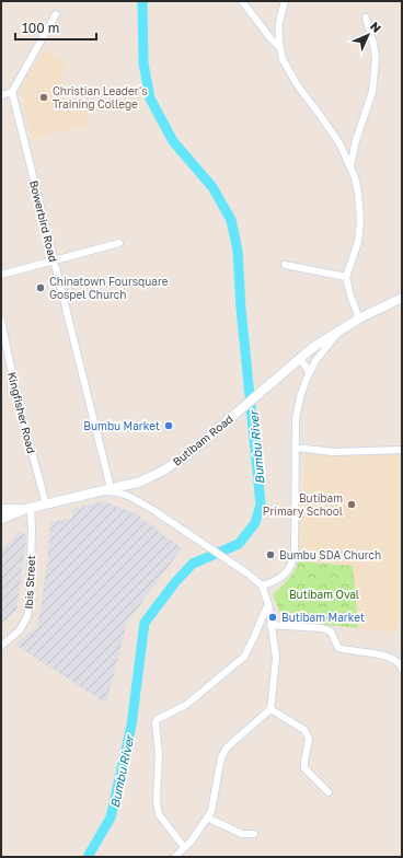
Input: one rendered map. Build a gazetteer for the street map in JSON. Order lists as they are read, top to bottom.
{
  "streets": {
    "main road": ["Butibam Road"],
    "street": ["Bowerbird Road", "Kingfisher Road", "Ibis Street"]
  },
  "crossings": [
    ["Bowerbird Road", "Butibam Road"],
    ["Kingfisher Road", "Butibam Road"],
    ["Butibam Road", "Ibis Street"]
  ],
  "water": ["Bumbu River"],
  "parks": ["Butibam Oval"],
  "places": [
    "Christian Leader's Training College",
    "Chinatown Foursquare Gospel Church",
    "Bumbu Market",
    "Butibam Primary School",
    "Bumbu SDA Church",
    "Butibam Market"
  ],
  "scale_bar": "100 m",
  "north": "top right"
}
